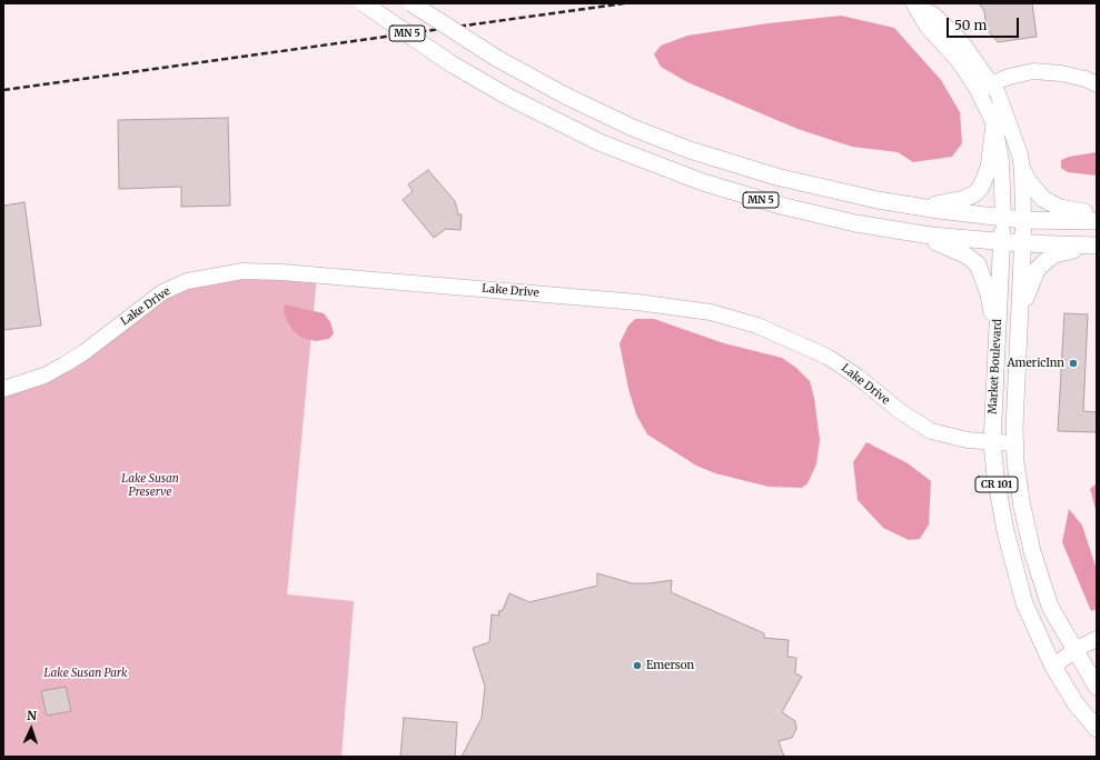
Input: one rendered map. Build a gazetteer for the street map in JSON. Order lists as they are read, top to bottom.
{
  "streets": {
    "main road": ["MN 5", "Market Boulevard", "CR 101"],
    "street": ["Lake Drive"]
  },
  "crossings": [
    ["MN 5", "Market Boulevard"],
    ["Lake Drive", "Market Boulevard"]
  ],
  "parks": ["Lake Susan Preserve", "Lake Susan Park"],
  "places": ["AmericInn", "Emerson"],
  "scale_bar": "50 m",
  "north": "top"
}
